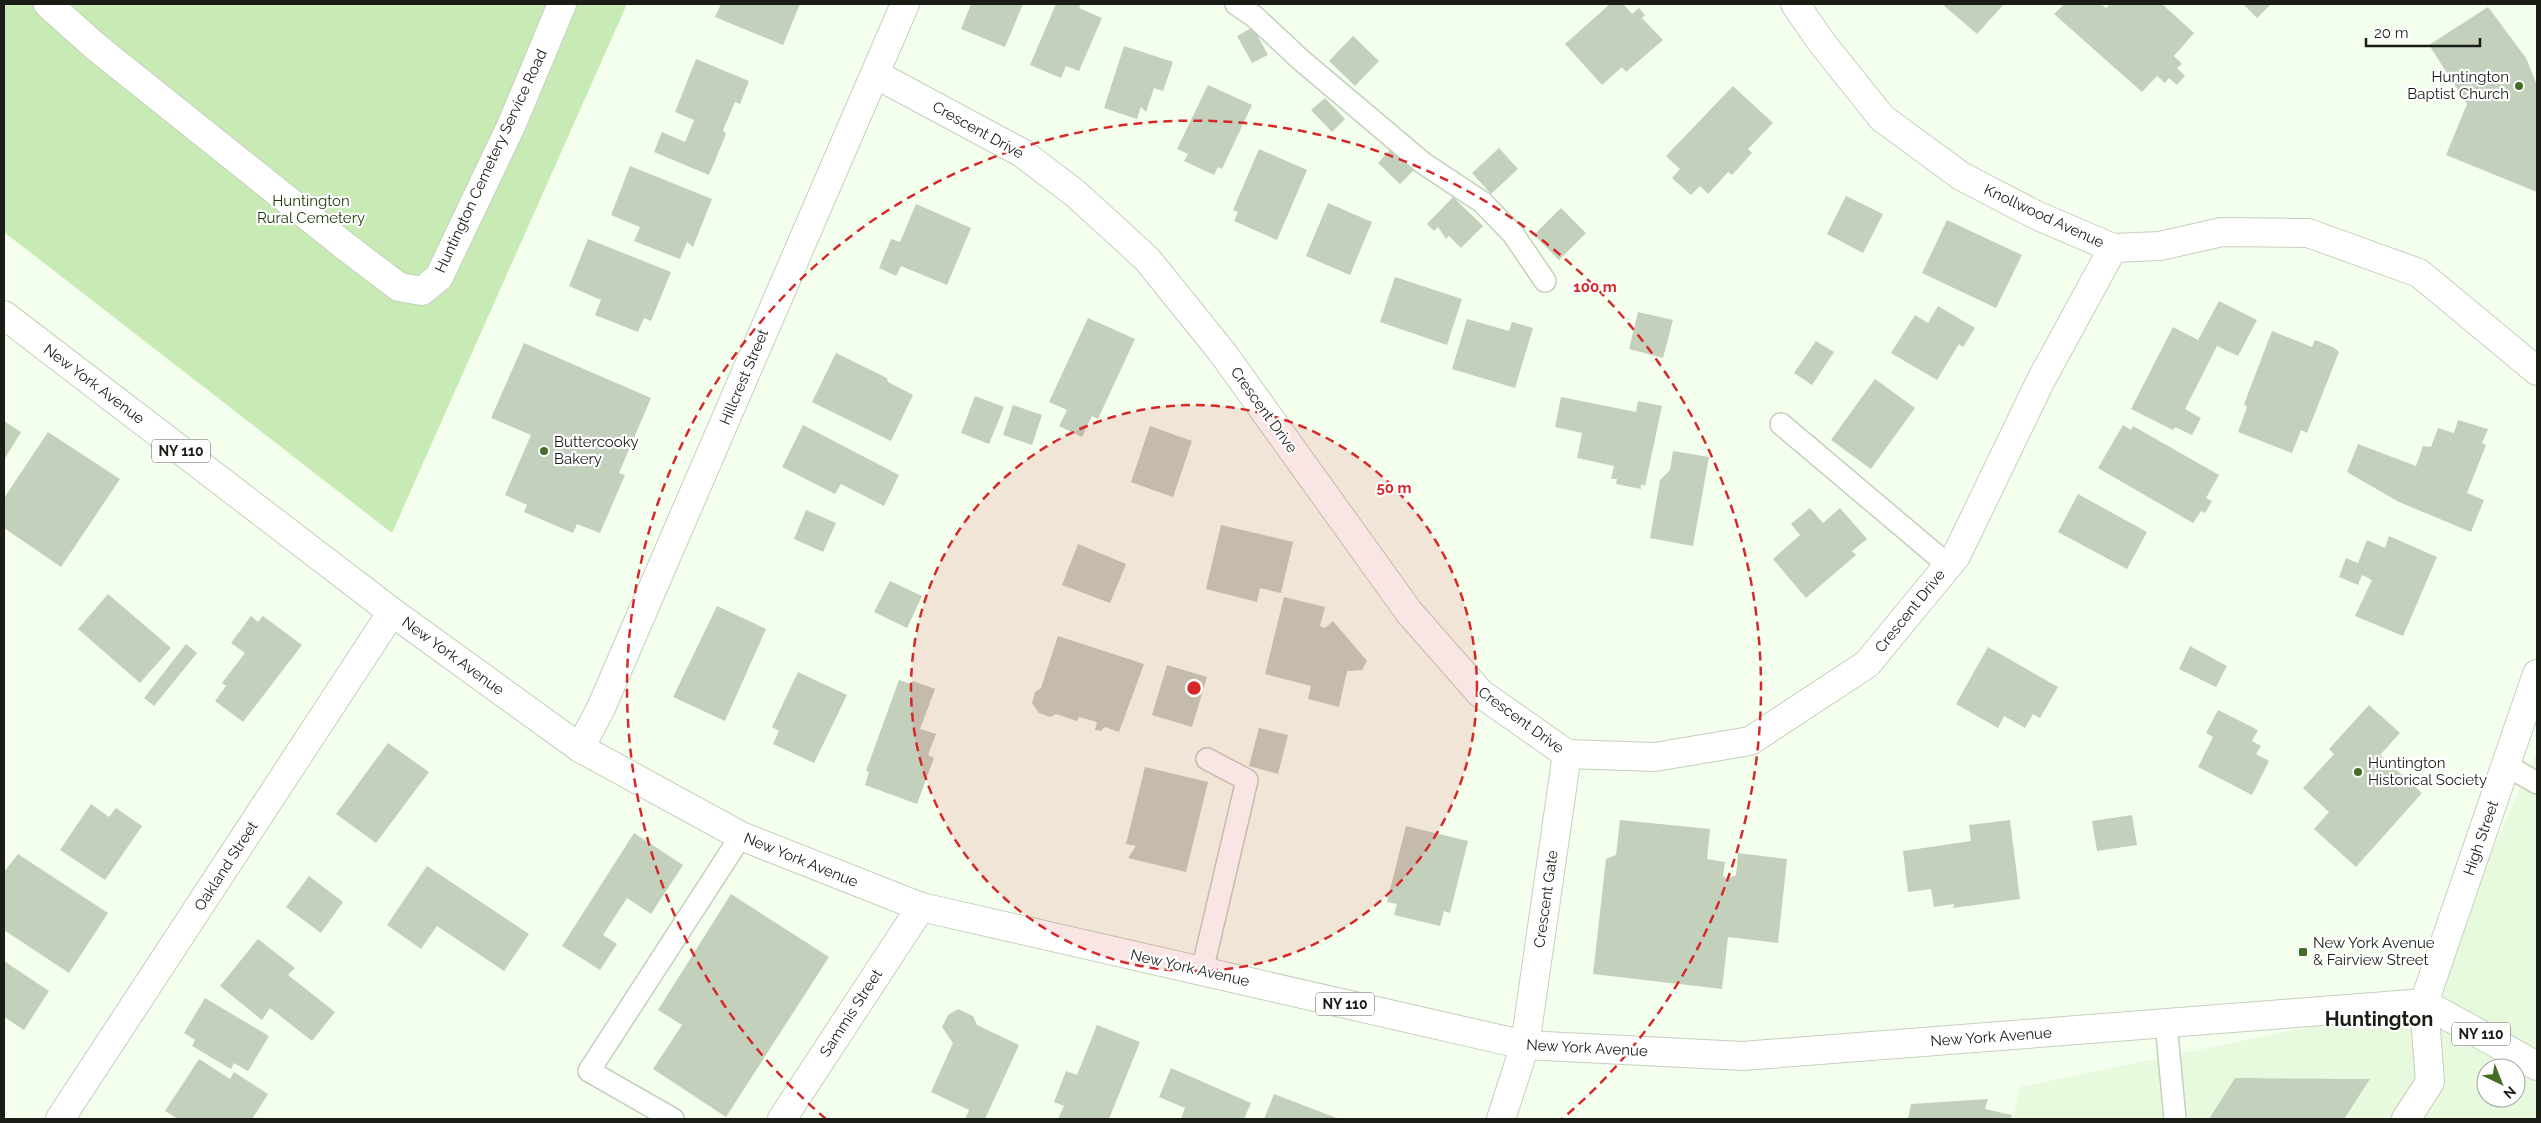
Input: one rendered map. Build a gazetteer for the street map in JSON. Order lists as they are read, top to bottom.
{
  "streets": {
    "street": [
      "Crescent Drive",
      "Huntington Cemetery Service Road",
      "Knollwood Avenue",
      "Hillcrest Street",
      "New York Avenue",
      "NY 110",
      "High Street",
      "Oakland Street",
      "Crescent Gate",
      "Sammis Street"
    ]
  },
  "crossings": [
    ["Crescent Drive", "Knollwood Avenue"],
    ["Crescent Drive", "Hillcrest Street"],
    ["Crescent Drive", "Crescent Gate"],
    ["Hillcrest Street", "New York Avenue"],
    ["New York Avenue", "NY 110"],
    ["New York Avenue", "High Street"],
    ["New York Avenue", "Oakland Street"],
    ["New York Avenue", "Crescent Gate"],
    ["New York Avenue", "Sammis Street"],
    ["NY 110", "High Street"]
  ],
  "districts": ["Huntington"],
  "parks": ["Huntington Rural Cemetery"],
  "places": {
    "other": ["Huntington Baptist Church", "Buttercooky Bakery", "Huntington Historical Society"],
    "transit": ["New York Avenue & Fairview Street"]
  },
  "scale_bar": "20 m",
  "north": "bottom right",
  "rings": ["100 m", "50 m"]
}
